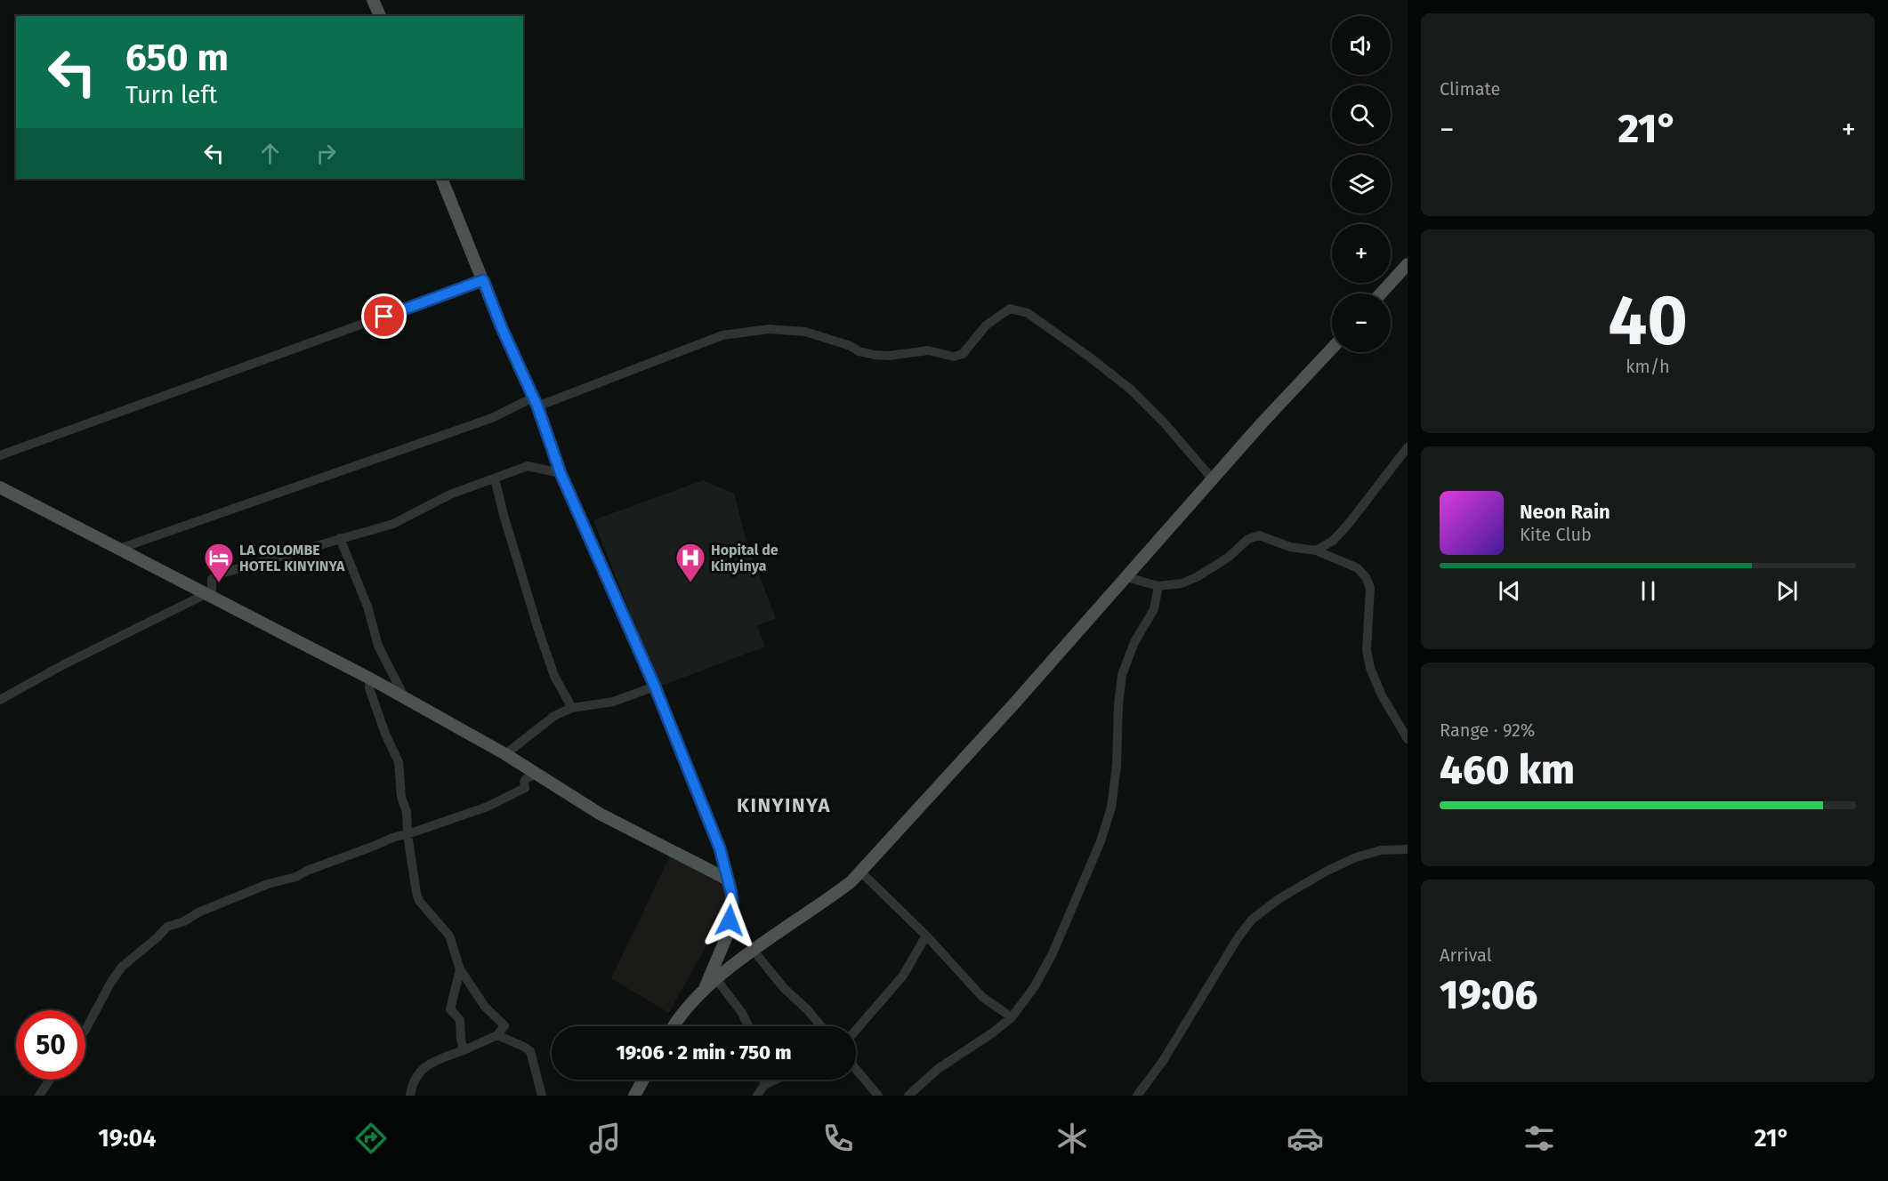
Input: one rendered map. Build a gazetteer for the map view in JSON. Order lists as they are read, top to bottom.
{
  "districts": ["KINYINYA"],
  "places": {
    "hotel": ["LA COLOMBE HOTEL KINYINYA"],
    "hospital": ["Hopital de Kinyinya"]
  },
  "page": {
    "tile": [
      "Climate",
      ["40", "km/h"],
      ["Range · 92%", "460 km"],
      ["Arrival", "19:06"]
    ],
    "map_buttons": ["+", "−"],
    "turn": ["650 m", "Turn left"],
    "heat": ["−", "21°", "+"],
    "song": ["Neon Rain", "Kite Club"],
    "limit": "50",
    "trip": "19:06 · 2 min · 750 m",
    "tabs": ["19:04", "21°"]
  }
}
